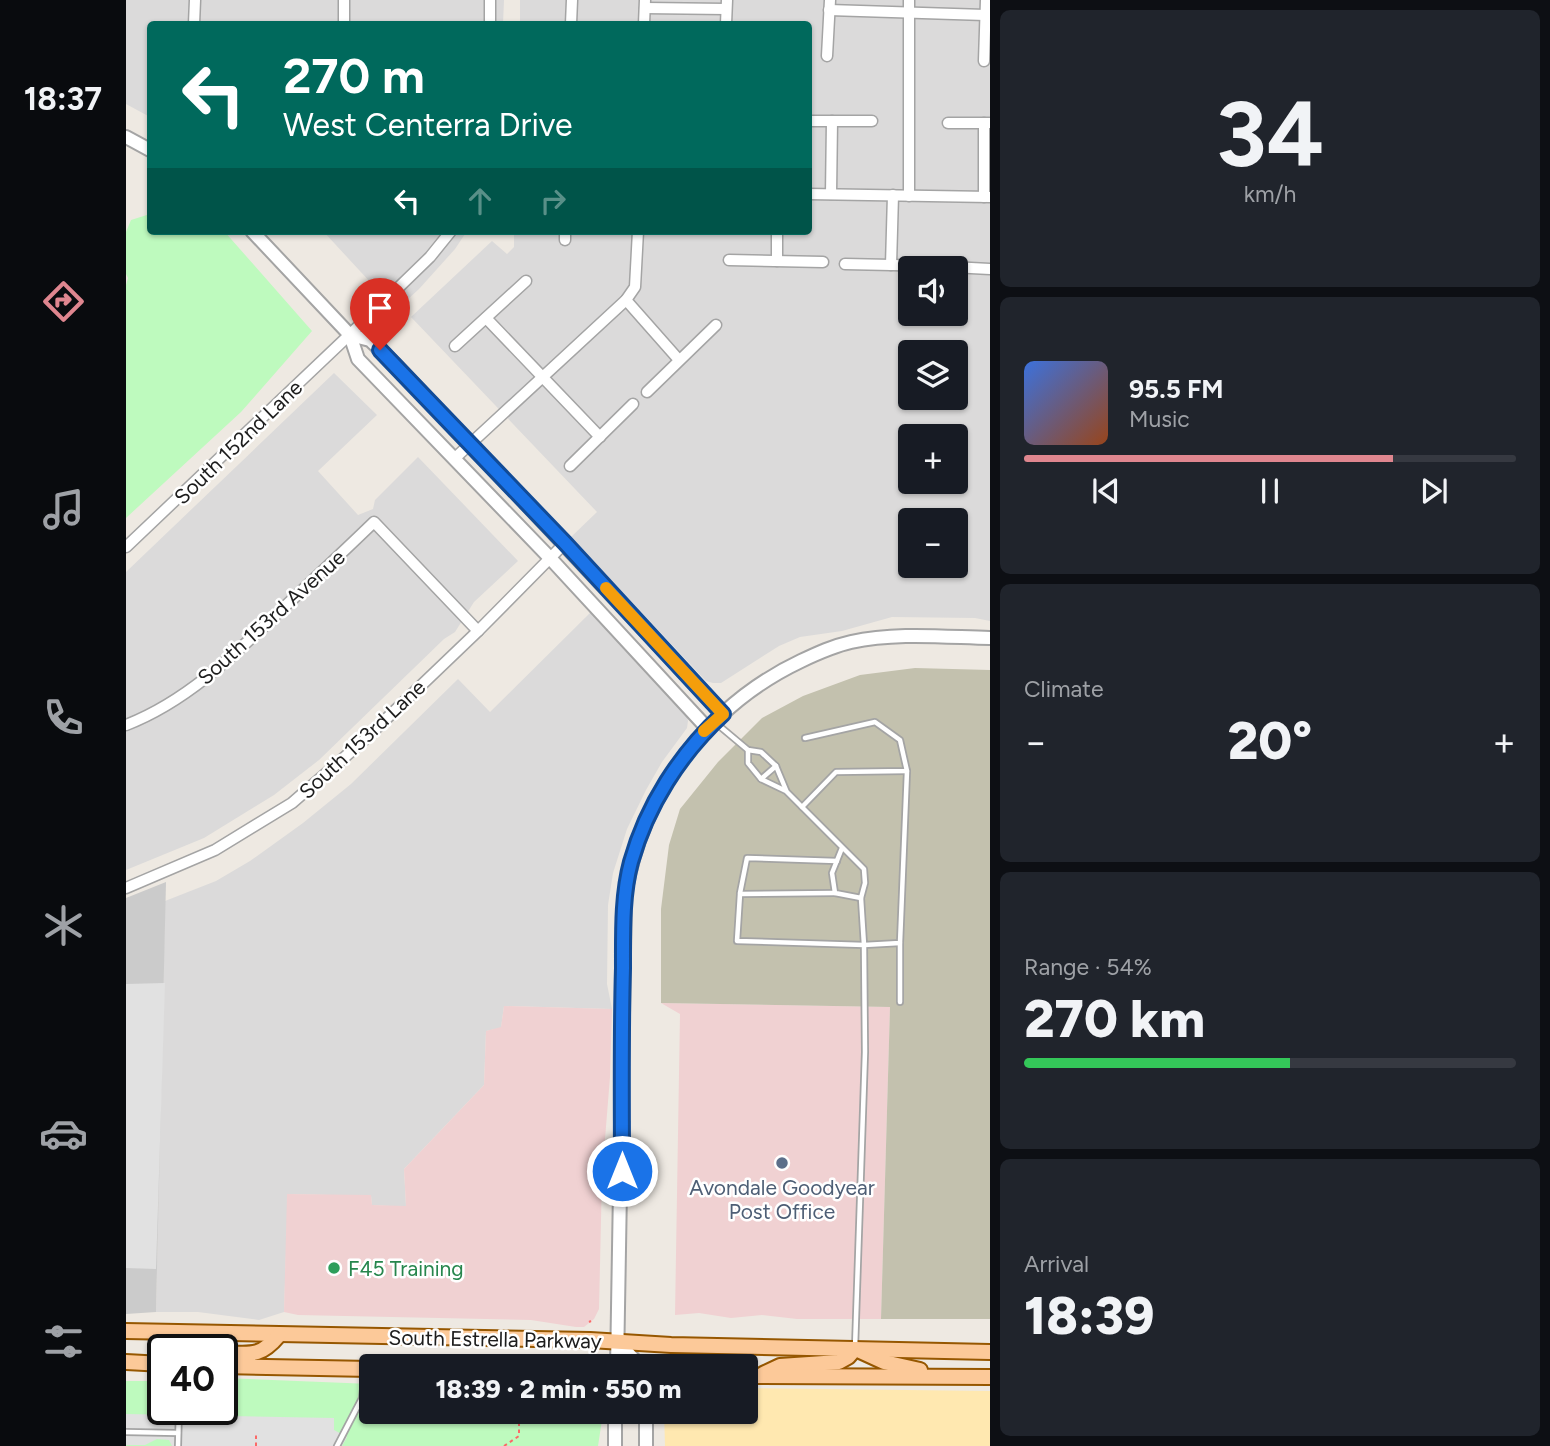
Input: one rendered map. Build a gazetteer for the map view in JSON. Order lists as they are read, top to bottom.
{
  "streets": {
    "main road": ["South Estrella Parkway"],
    "street": ["South 152nd Lane", "South 153rd Avenue", "South 153rd Lane"]
  },
  "crossings": [
    ["South 153rd Avenue", "South 153rd Lane"]
  ],
  "places": ["Avondale Goodyear Post Office", "F45 Training"],
  "page": {
    "tabs": "18:37",
    "tile": [
      ["34", "km/h"],
      "Climate",
      ["Range · 54%", "270 km"],
      ["Arrival", "18:39"]
    ],
    "turn": ["270 m", "West Centerra Drive"],
    "map_buttons": ["+", "−"],
    "song": ["95.5 FM", "Music"],
    "heat": ["−", "20°", "+"],
    "limit": "40",
    "trip": "18:39 · 2 min · 550 m"
  }
}
